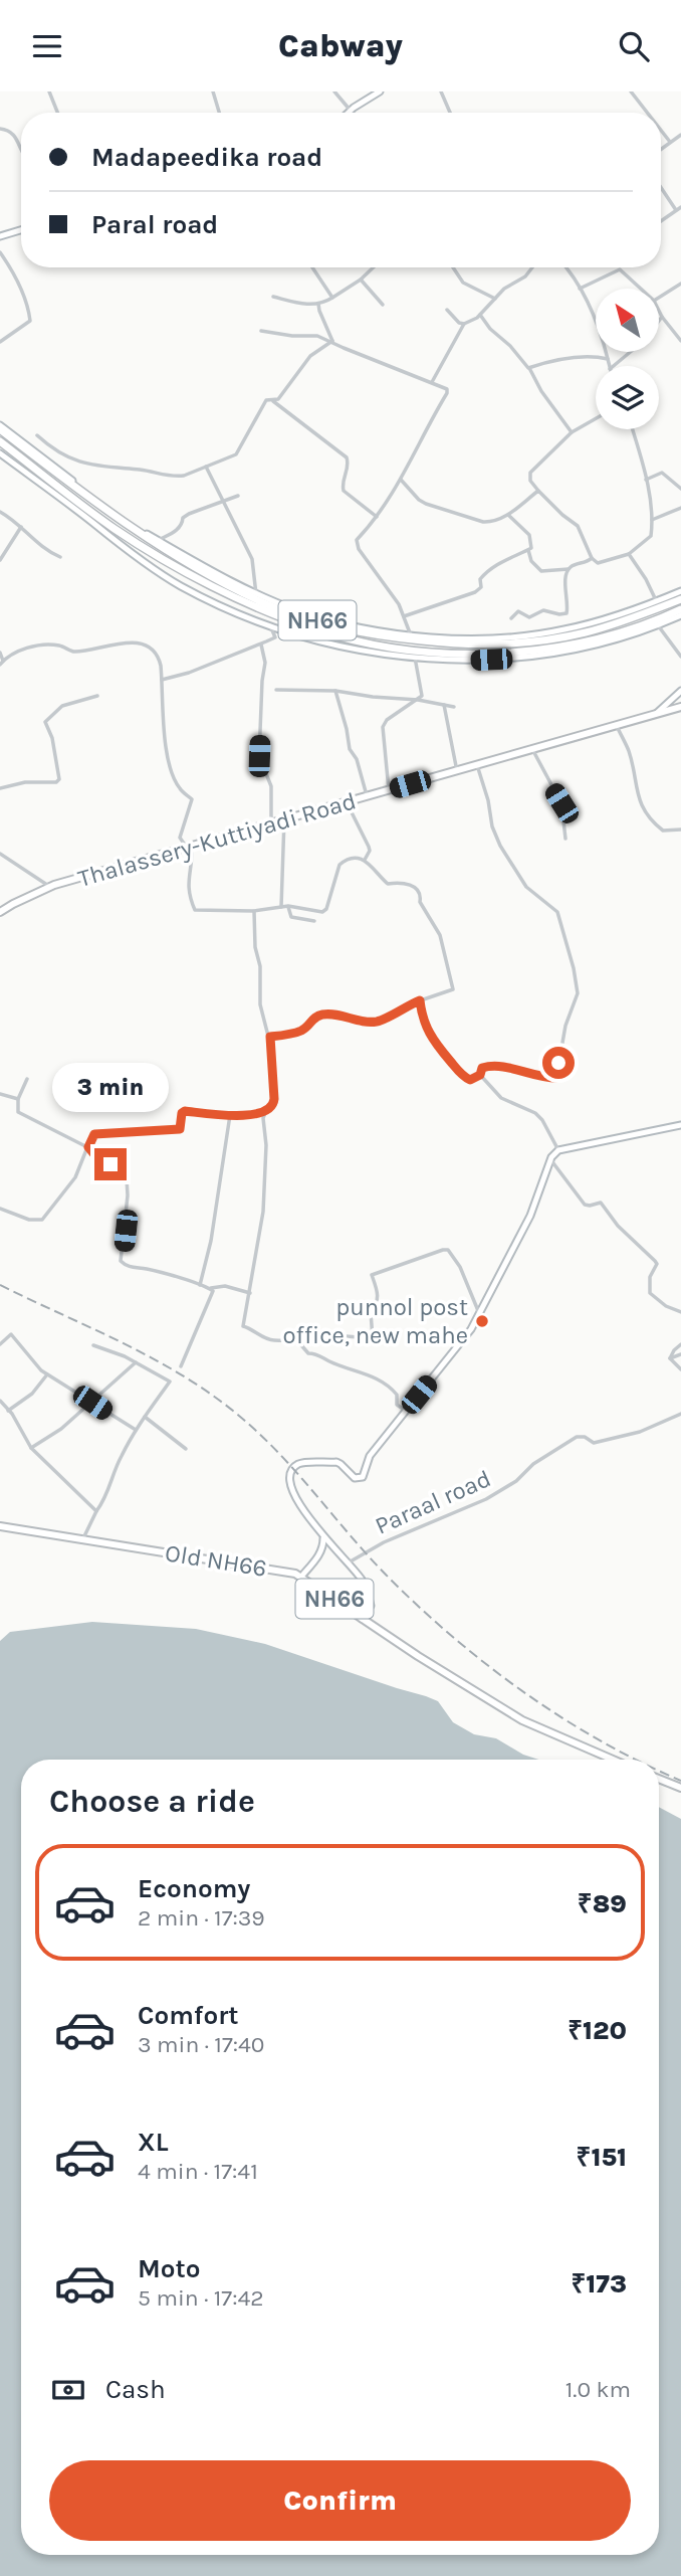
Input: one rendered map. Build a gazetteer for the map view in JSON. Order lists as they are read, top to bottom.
{
  "streets": {
    "highway": ["NH66"],
    "main road": ["Thalassery-Kuttiyadi Road", "Old NH66"],
    "street": ["Paraal road"]
  },
  "places": ["punnol post office, new mahe"],
  "north": "top left",
  "page": {
    "header": "Cabway",
    "banner": ["Madapeedika road", "Paral road"],
    "bubble": "3 min",
    "heading": "Choose a ride",
    "list": [
      {
        "name": "Economy",
        "note": "2 min · 17:39",
        "value": "₹89"
      },
      {
        "name": "Comfort",
        "note": "3 min · 17:40",
        "value": "₹120"
      },
      {
        "name": "XL",
        "note": "4 min · 17:41",
        "value": "₹151"
      },
      {
        "name": "Moto",
        "note": "5 min · 17:42",
        "value": "₹173"
      }
    ],
    "pay": ["Cash", "1.0 km"],
    "buttons": "Confirm"
  }
}
